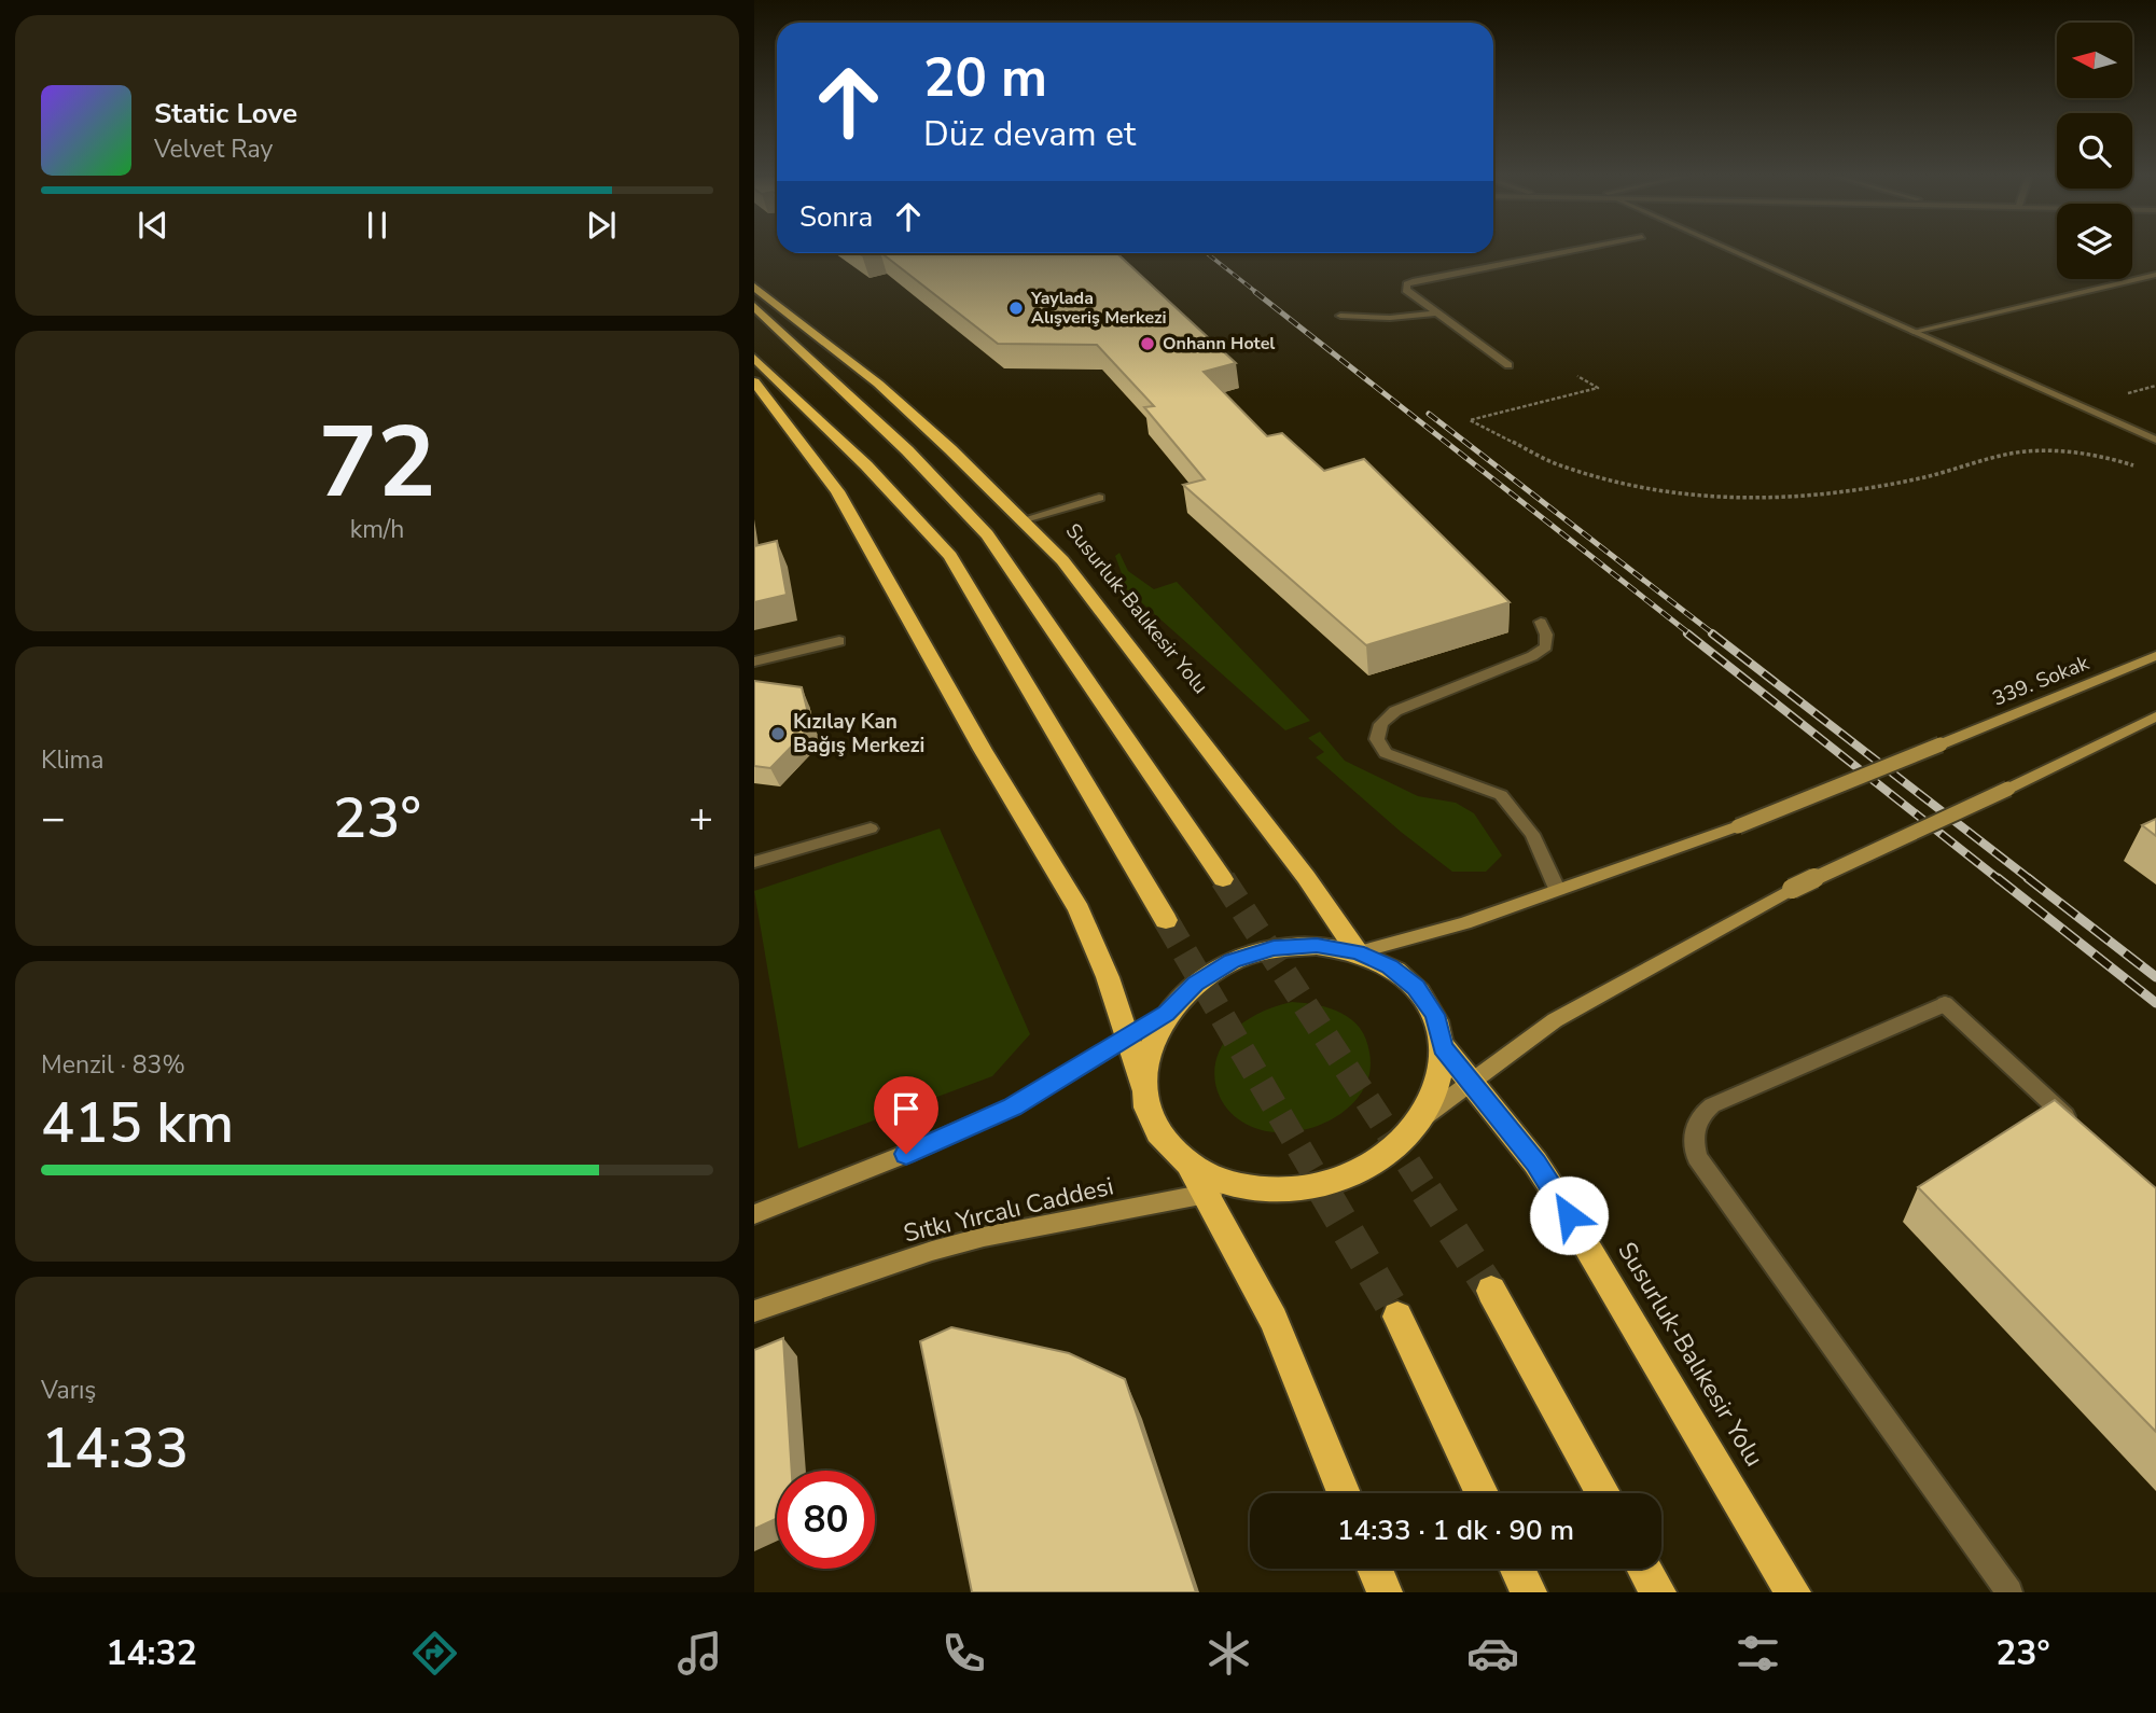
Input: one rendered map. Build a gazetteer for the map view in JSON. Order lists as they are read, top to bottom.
{
  "streets": {
    "highway": ["Susurluk-Balıkesir Yolu"],
    "main road": ["339. Sokak", "Sıtkı Yırcalı Caddesi"]
  },
  "crossings": [
    ["Susurluk-Balıkesir Yolu", "339. Sokak"]
  ],
  "places": ["Yaylada Alışveriş Merkezi", "Onhann Hotel", "Kızılay Kan Bağış Merkezi"],
  "north": "left",
  "page": {
    "turn": ["20 m", "Düz devam et"],
    "song": ["Static Love", "Velvet Ray"],
    "then": "Sonra",
    "tile": [
      ["72", "km/h"],
      "Klima",
      ["Menzil · 83%", "415 km"],
      ["Varış", "14:33"]
    ],
    "heat": ["−", "23°", "+"],
    "limit": "80",
    "trip": "14:33 · 1 dk · 90 m",
    "tabs": ["14:32", "23°"]
  }
}
